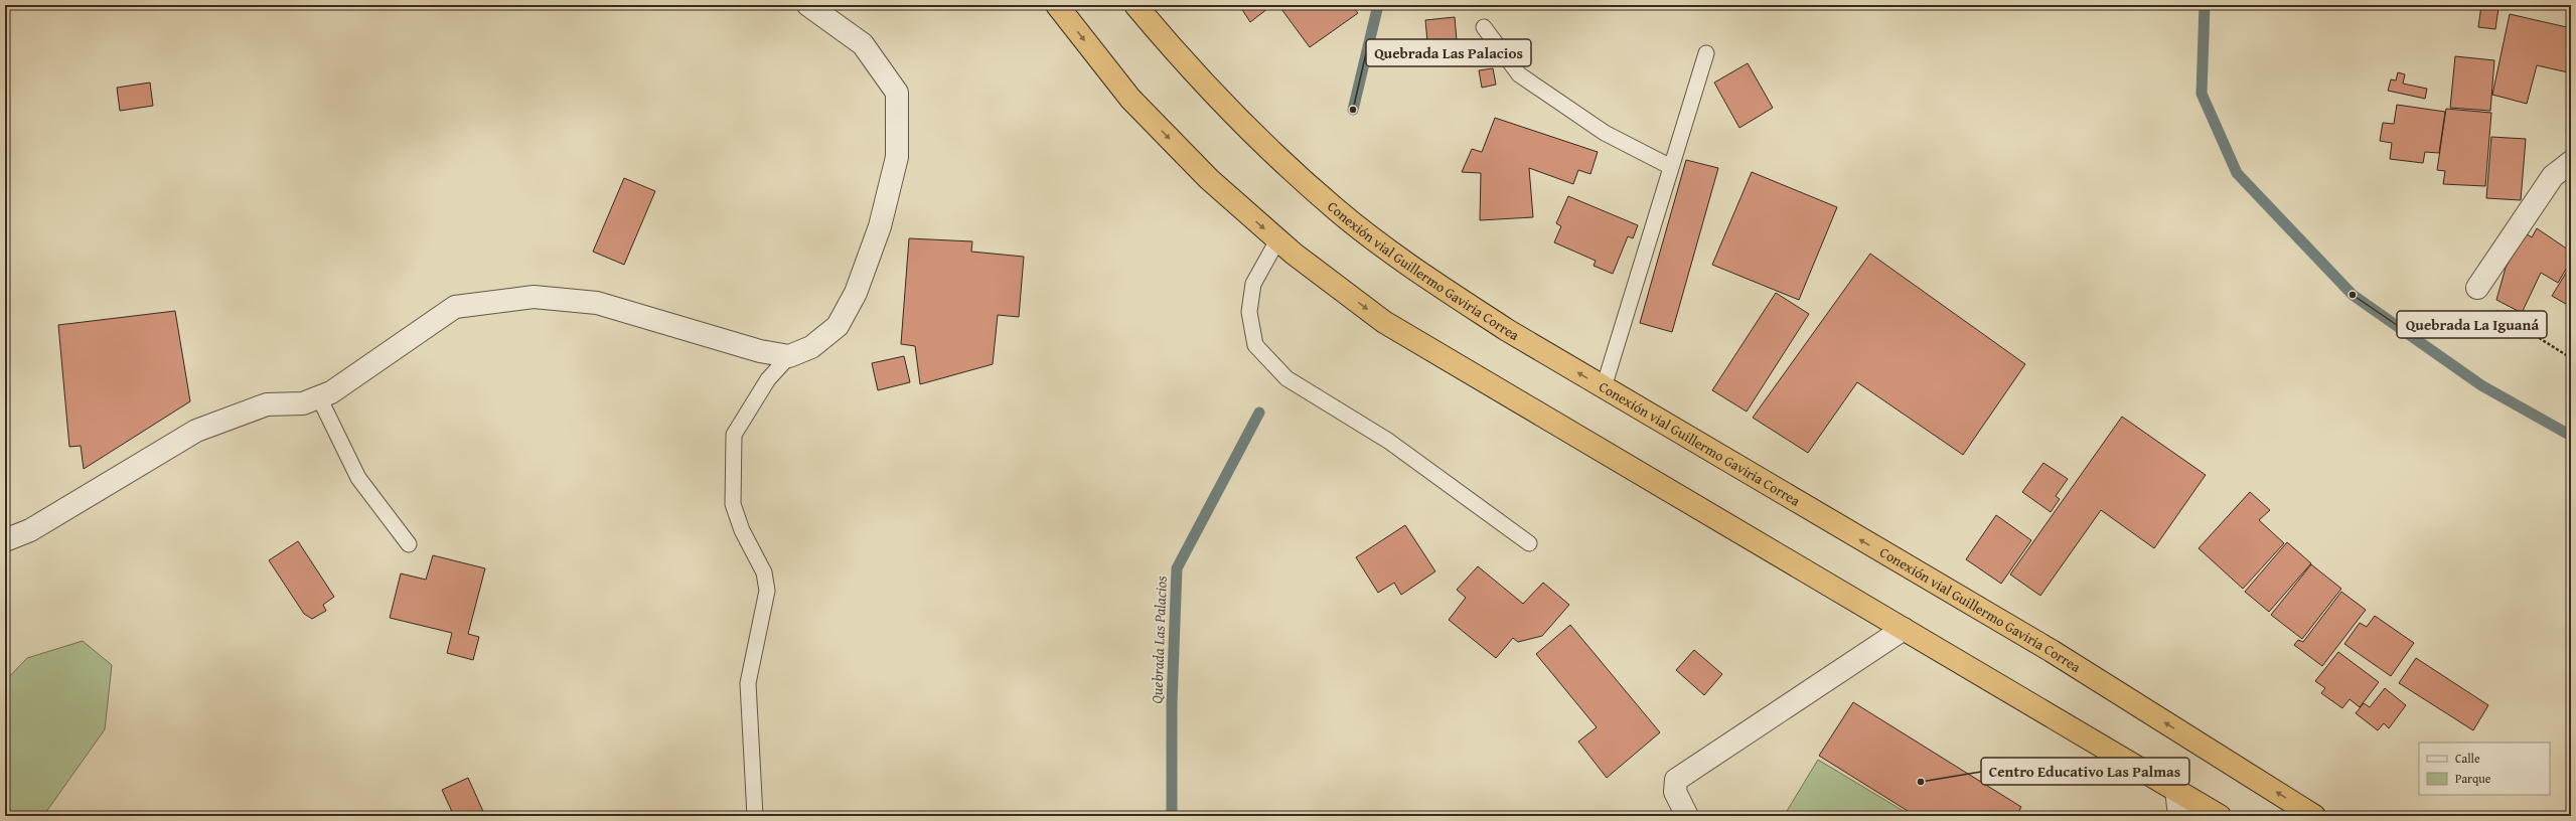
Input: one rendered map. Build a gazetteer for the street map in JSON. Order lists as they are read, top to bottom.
{
  "streets": {
    "highway": ["Conexión vial Guillermo Gaviria Correa"]
  },
  "water": ["Quebrada Las Palacios"],
  "places": ["Quebrada Las Palacios", "Quebrada La Iguaná", "Centro Educativo Las Palmas"],
  "legend": ["Calle", "Parque"]
}
